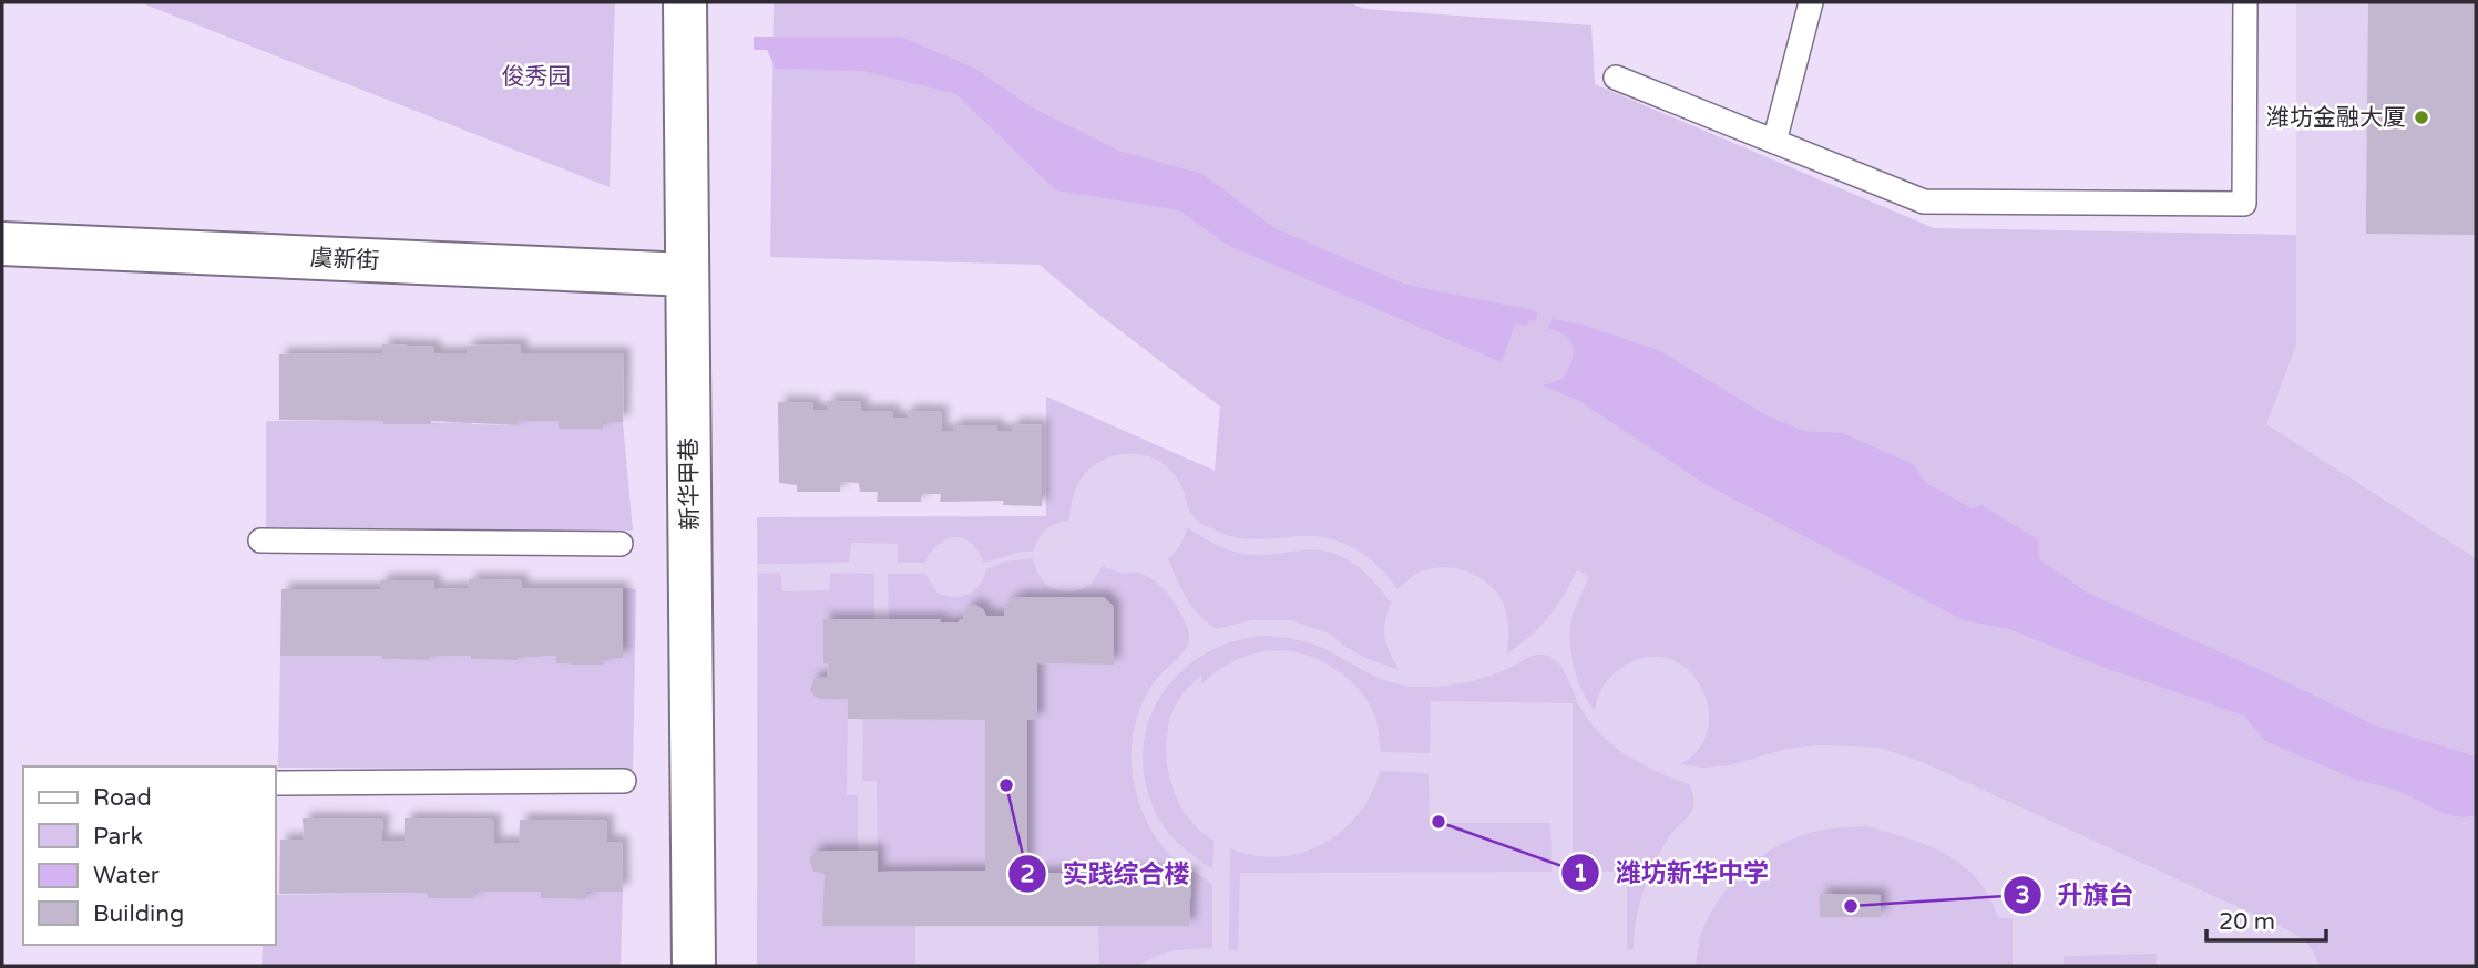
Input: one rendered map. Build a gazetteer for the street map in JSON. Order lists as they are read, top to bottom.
{
  "streets": {
    "street": ["虞新街", "新华甲巷"]
  },
  "crossings": [
    ["虞新街", "新华甲巷"]
  ],
  "parks": ["俊秀园"],
  "places": [
    "潍坊金融大厦",
    "实践综合楼",
    "潍坊新华中学",
    "升旗台"
  ],
  "legend": [
    "Road",
    "Park",
    "Water",
    "Building"
  ],
  "scale_bar": "20 m"
}
